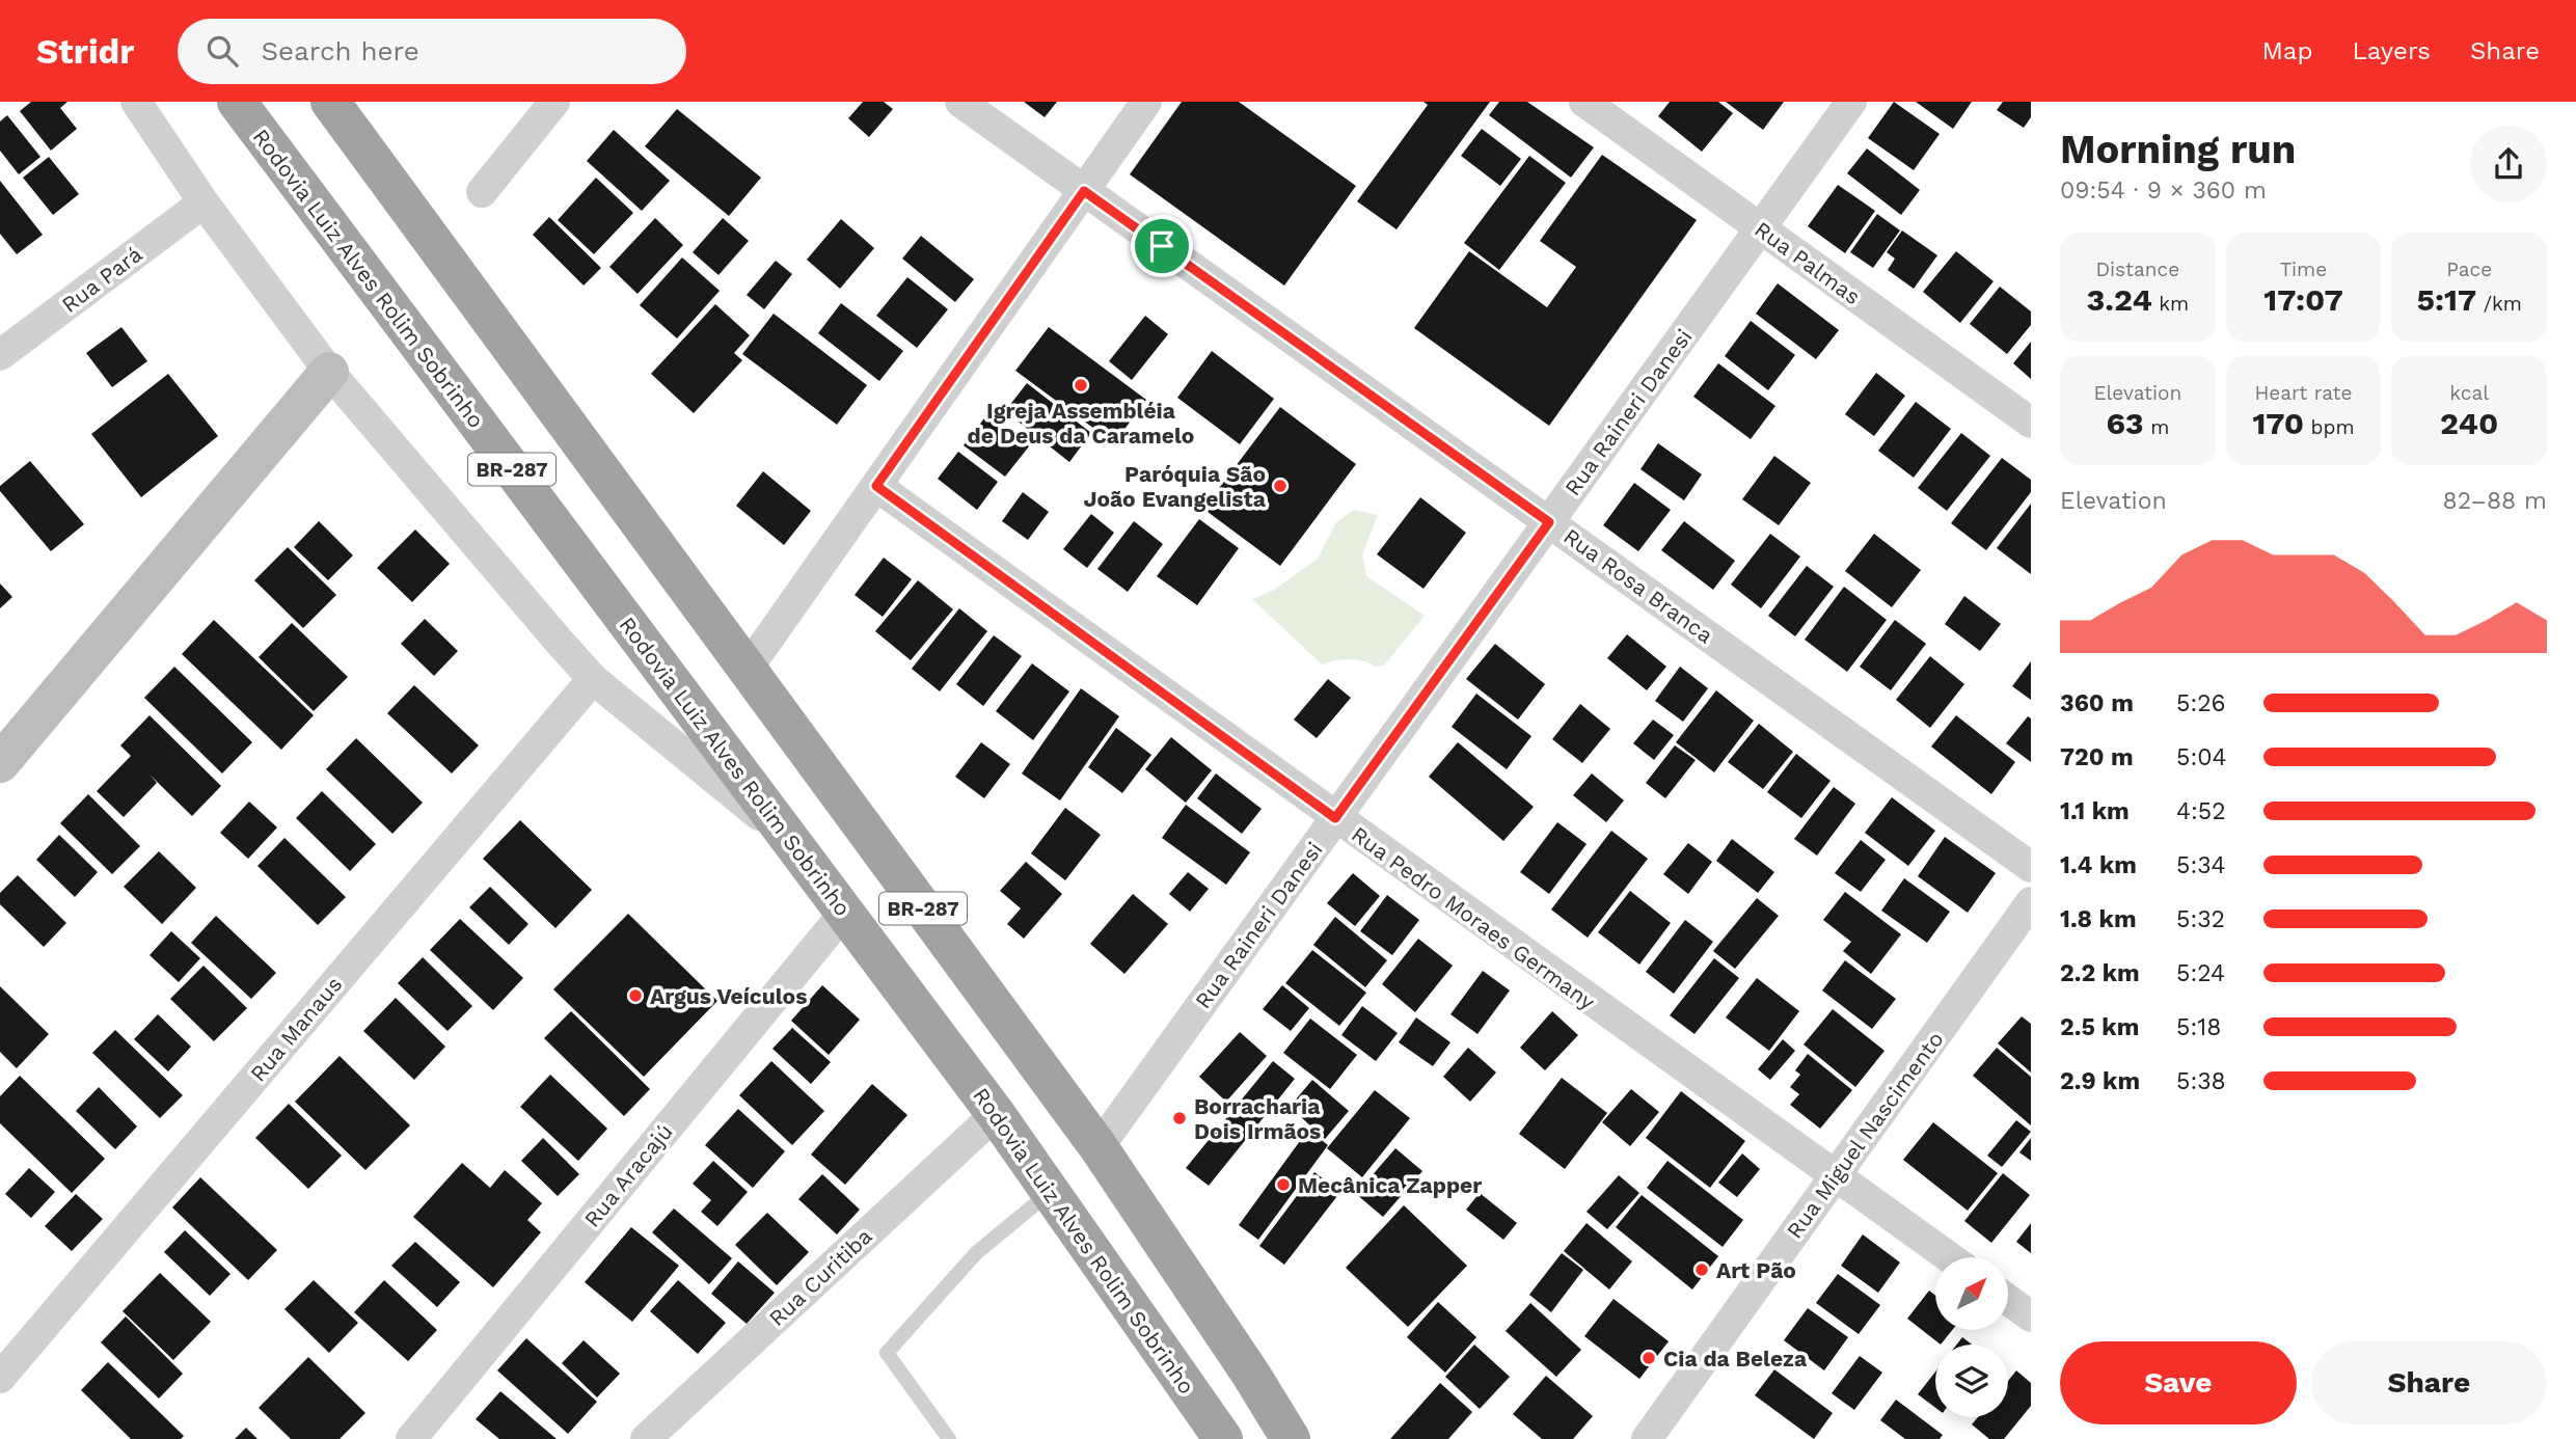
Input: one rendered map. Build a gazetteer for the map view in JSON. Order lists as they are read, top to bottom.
{
  "streets": {
    "highway": ["Rodovia Luiz Alves Rolim Sobrinho", "BR-287"],
    "street": [
      "Rua Palmas",
      "Rua Pará",
      "Rua Raineri Danesi",
      "Rua Rosa Branca",
      "Rua Pedro Moraes Germany",
      "Rua Manaus",
      "Rua Miguel Nascimento",
      "Rua Aracajú",
      "Rua Curitiba"
    ]
  },
  "crossings": [
    ["Rua Palmas", "Rua Raineri Danesi"],
    ["Rodovia Luiz Alves Rolim Sobrinho", "Rua Aracajú"],
    ["Rodovia Luiz Alves Rolim Sobrinho", "Rua Curitiba"],
    ["Rua Raineri Danesi", "BR-287"],
    ["Rua Raineri Danesi", "Rua Rosa Branca"],
    ["Rua Raineri Danesi", "Rua Pedro Moraes Germany"],
    ["Rua Pedro Moraes Germany", "Rua Miguel Nascimento"]
  ],
  "places": [
    "Igreja Assembléia de Deus da Caramelo",
    "Paróquia São João Evangelista",
    "Argus Veículos",
    "Borracharia Dois Irmãos",
    "Mecânica Zapper",
    "Art Pão",
    "Cia da Beleza"
  ],
  "north": "top right",
  "page": {
    "header": "Stridr",
    "search": "Search here",
    "nav": ["Map", "Layers", "Share"],
    "heading": ["Morning run", "09:54 · 9 × 360 m"],
    "stats": [
      ["Distance", "3.24 km"],
      ["Time", "17:07"],
      ["Pace", "5:17 /km"],
      ["Elevation", "63 m"],
      ["Heart rate", "170 bpm"],
      ["kcal", "240"]
    ],
    "chart": ["Elevation", "82–88 m"],
    "list": [
      {
        "name": "360 m",
        "note": "5:26"
      },
      {
        "name": "720 m",
        "note": "5:04"
      },
      {
        "name": "1.1 km",
        "note": "4:52"
      },
      {
        "name": "1.4 km",
        "note": "5:34"
      },
      {
        "name": "1.8 km",
        "note": "5:32"
      },
      {
        "name": "2.2 km",
        "note": "5:24"
      },
      {
        "name": "2.5 km",
        "note": "5:18"
      },
      {
        "name": "2.9 km",
        "note": "5:38"
      }
    ],
    "buttons": ["Save", "Share"]
  }
}
